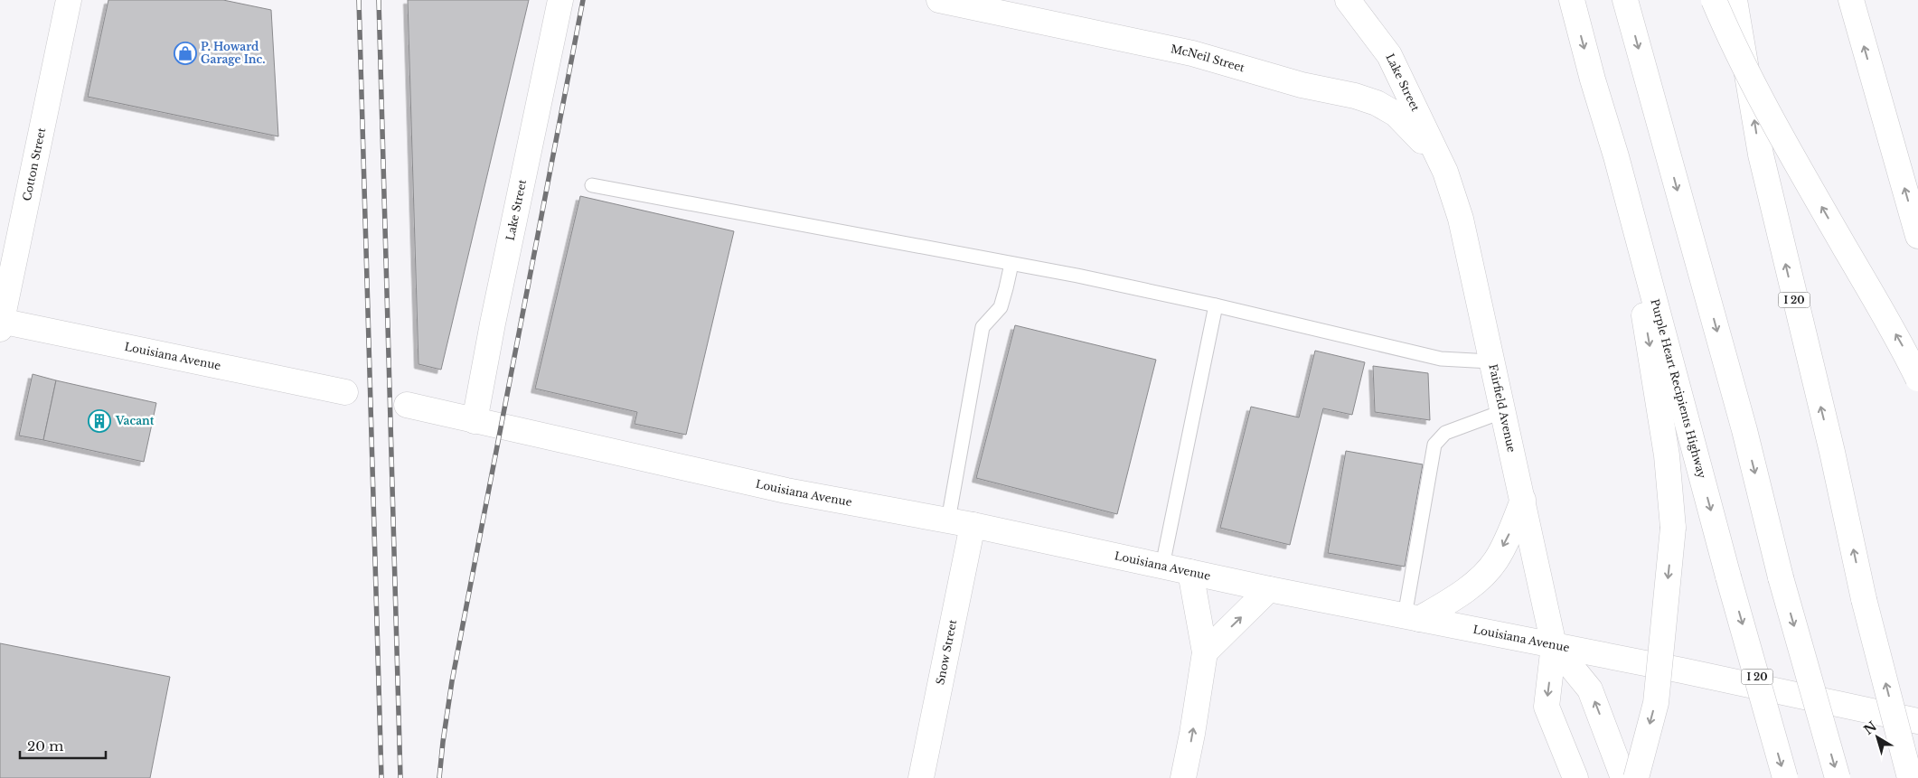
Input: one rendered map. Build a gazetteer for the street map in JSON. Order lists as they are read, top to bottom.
{
  "streets": {
    "main road": [
      "McNeil Street",
      "Lake Street",
      "Cotton Street",
      "I 20",
      "Louisiana Avenue",
      "Purple Heart Recipients Highway",
      "Fairfield Avenue",
      "Snow Street"
    ]
  },
  "crossings": [
    ["McNeil Street", "Lake Street"],
    ["McNeil Street", "Fairfield Avenue"],
    ["Lake Street", "Louisiana Avenue"],
    ["Lake Street", "Fairfield Avenue"],
    ["Cotton Street", "Louisiana Avenue"],
    ["Louisiana Avenue", "Fairfield Avenue"],
    ["Louisiana Avenue", "Snow Street"]
  ],
  "places": {
    "shop": ["P. Howard Garage Inc."],
    "building": ["Vacant"]
  },
  "scale_bar": "20 m",
  "north": "top left"
}
